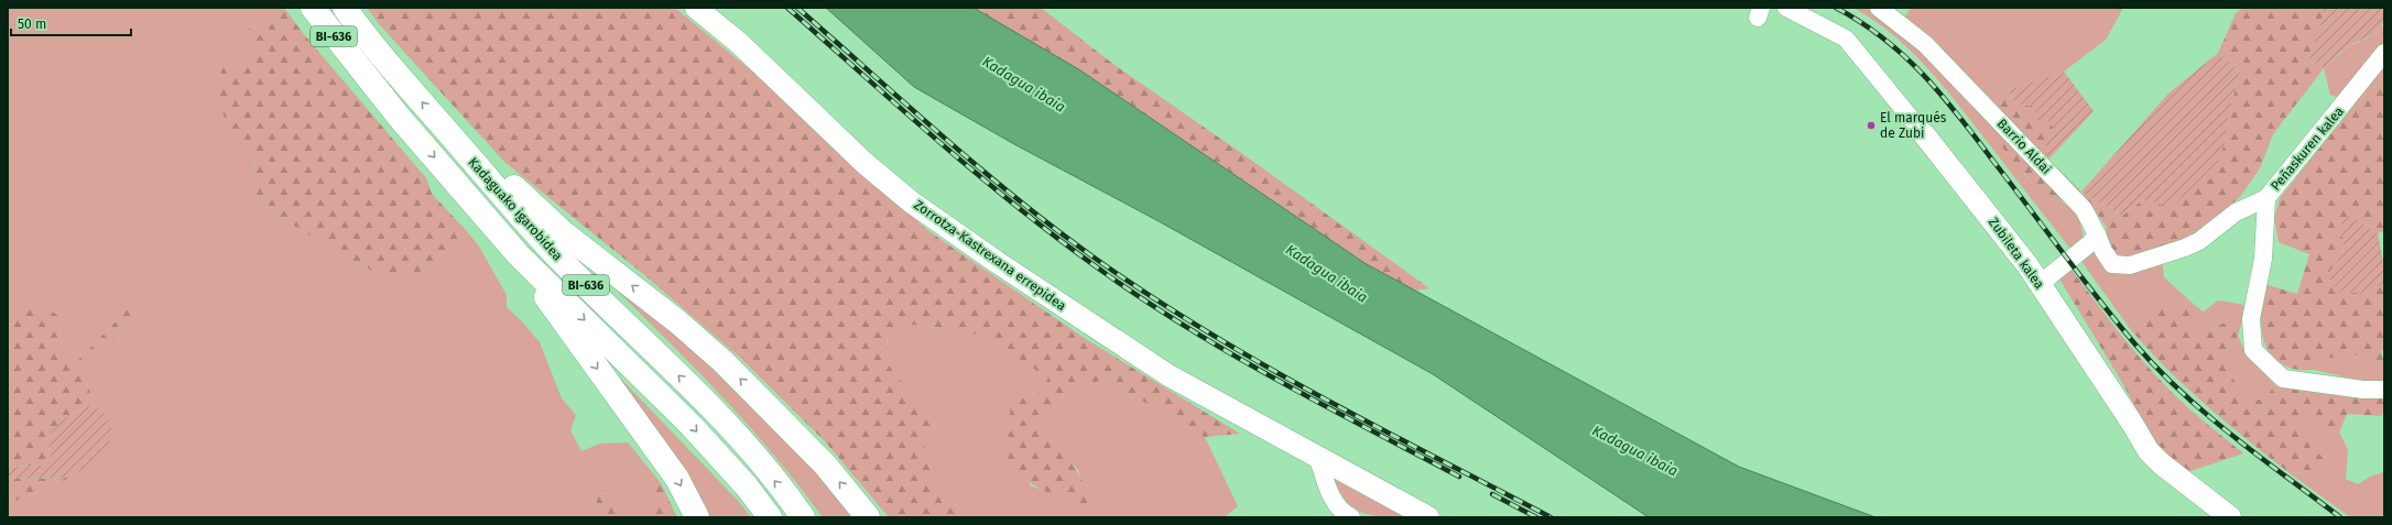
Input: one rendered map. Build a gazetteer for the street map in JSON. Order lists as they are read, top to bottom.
{
  "streets": {
    "highway": ["BI-636", "Kadaguako igarobidea"],
    "street": [
      "Barrio Aldai",
      "Peñaskuren kalea",
      "Zubileta kalea",
      "Zorrotza-Kastrexana errepidea"
    ]
  },
  "crossings": [
    ["Barrio Aldai", "Peñaskuren kalea"]
  ],
  "water": ["Kadagua ibaia"],
  "places": ["El marqués de Zubi"],
  "scale_bar": "50 m"
}
